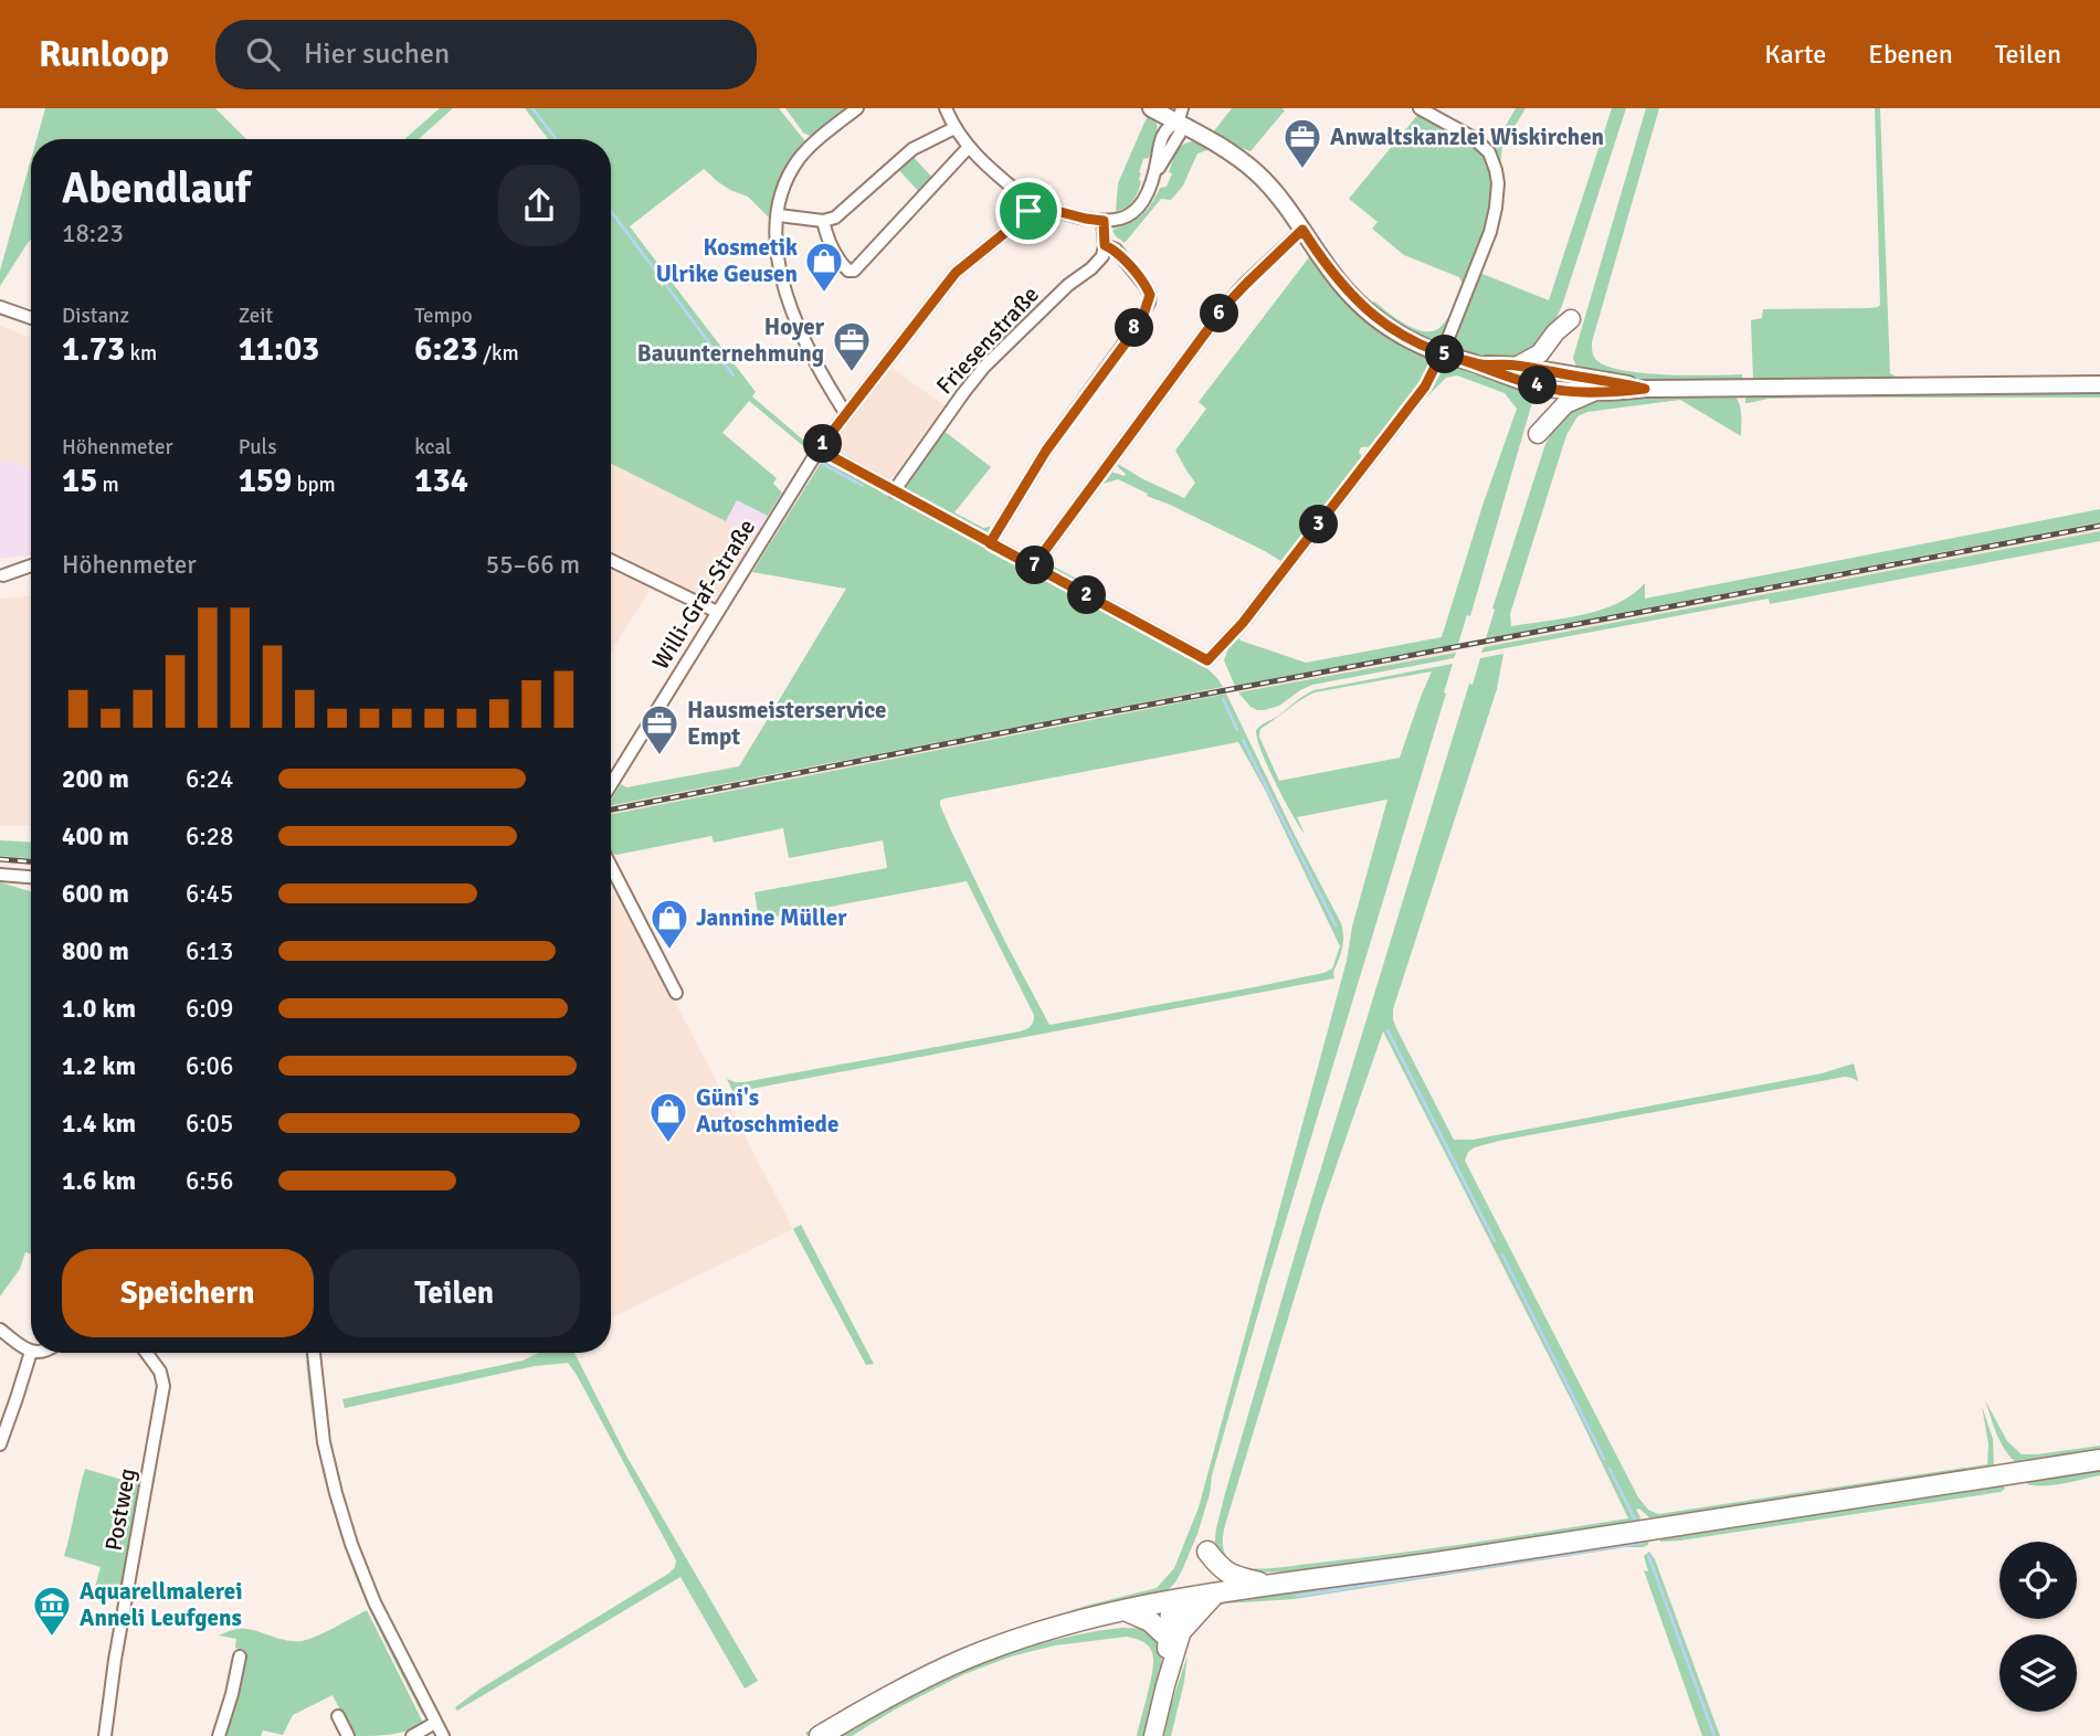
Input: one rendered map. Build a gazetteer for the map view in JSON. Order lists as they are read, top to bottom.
{
  "streets": {
    "street": ["Friesenstraße", "Willi-Graf-Straße", "Postweg"]
  },
  "places": {
    "office": ["Anwaltskanzlei Wiskirchen", "Hoyer Bauunternehmung", "Hausmeisterservice Empt"],
    "shop": ["Kosmetik Ulrike Geusen", "Jannine Müller", "Güni's Autoschmiede"],
    "museum": ["Aquarellmalerei Anneli Leufgens"]
  },
  "page": {
    "header": "Runloop",
    "search": "Hier suchen",
    "nav": ["Karte", "Ebenen", "Teilen"],
    "heading": ["Abendlauf", "18:23"],
    "stats": [
      ["Distanz", "1.73 km"],
      ["Zeit", "11:03"],
      ["Tempo", "6:23 /km"],
      ["Höhenmeter", "15 m"],
      ["Puls", "159 bpm"],
      ["kcal", "134"]
    ],
    "pins": [
      "6",
      "8",
      "5",
      "4",
      "1",
      "3",
      "7",
      "2"
    ],
    "chart": ["Höhenmeter", "55–66 m"],
    "list": [
      {
        "name": "200 m",
        "note": "6:24"
      },
      {
        "name": "400 m",
        "note": "6:28"
      },
      {
        "name": "600 m",
        "note": "6:45"
      },
      {
        "name": "800 m",
        "note": "6:13"
      },
      {
        "name": "1.0 km",
        "note": "6:09"
      },
      {
        "name": "1.2 km",
        "note": "6:06"
      },
      {
        "name": "1.4 km",
        "note": "6:05"
      },
      {
        "name": "1.6 km",
        "note": "6:56"
      }
    ],
    "buttons": ["Speichern", "Teilen"]
  }
}
